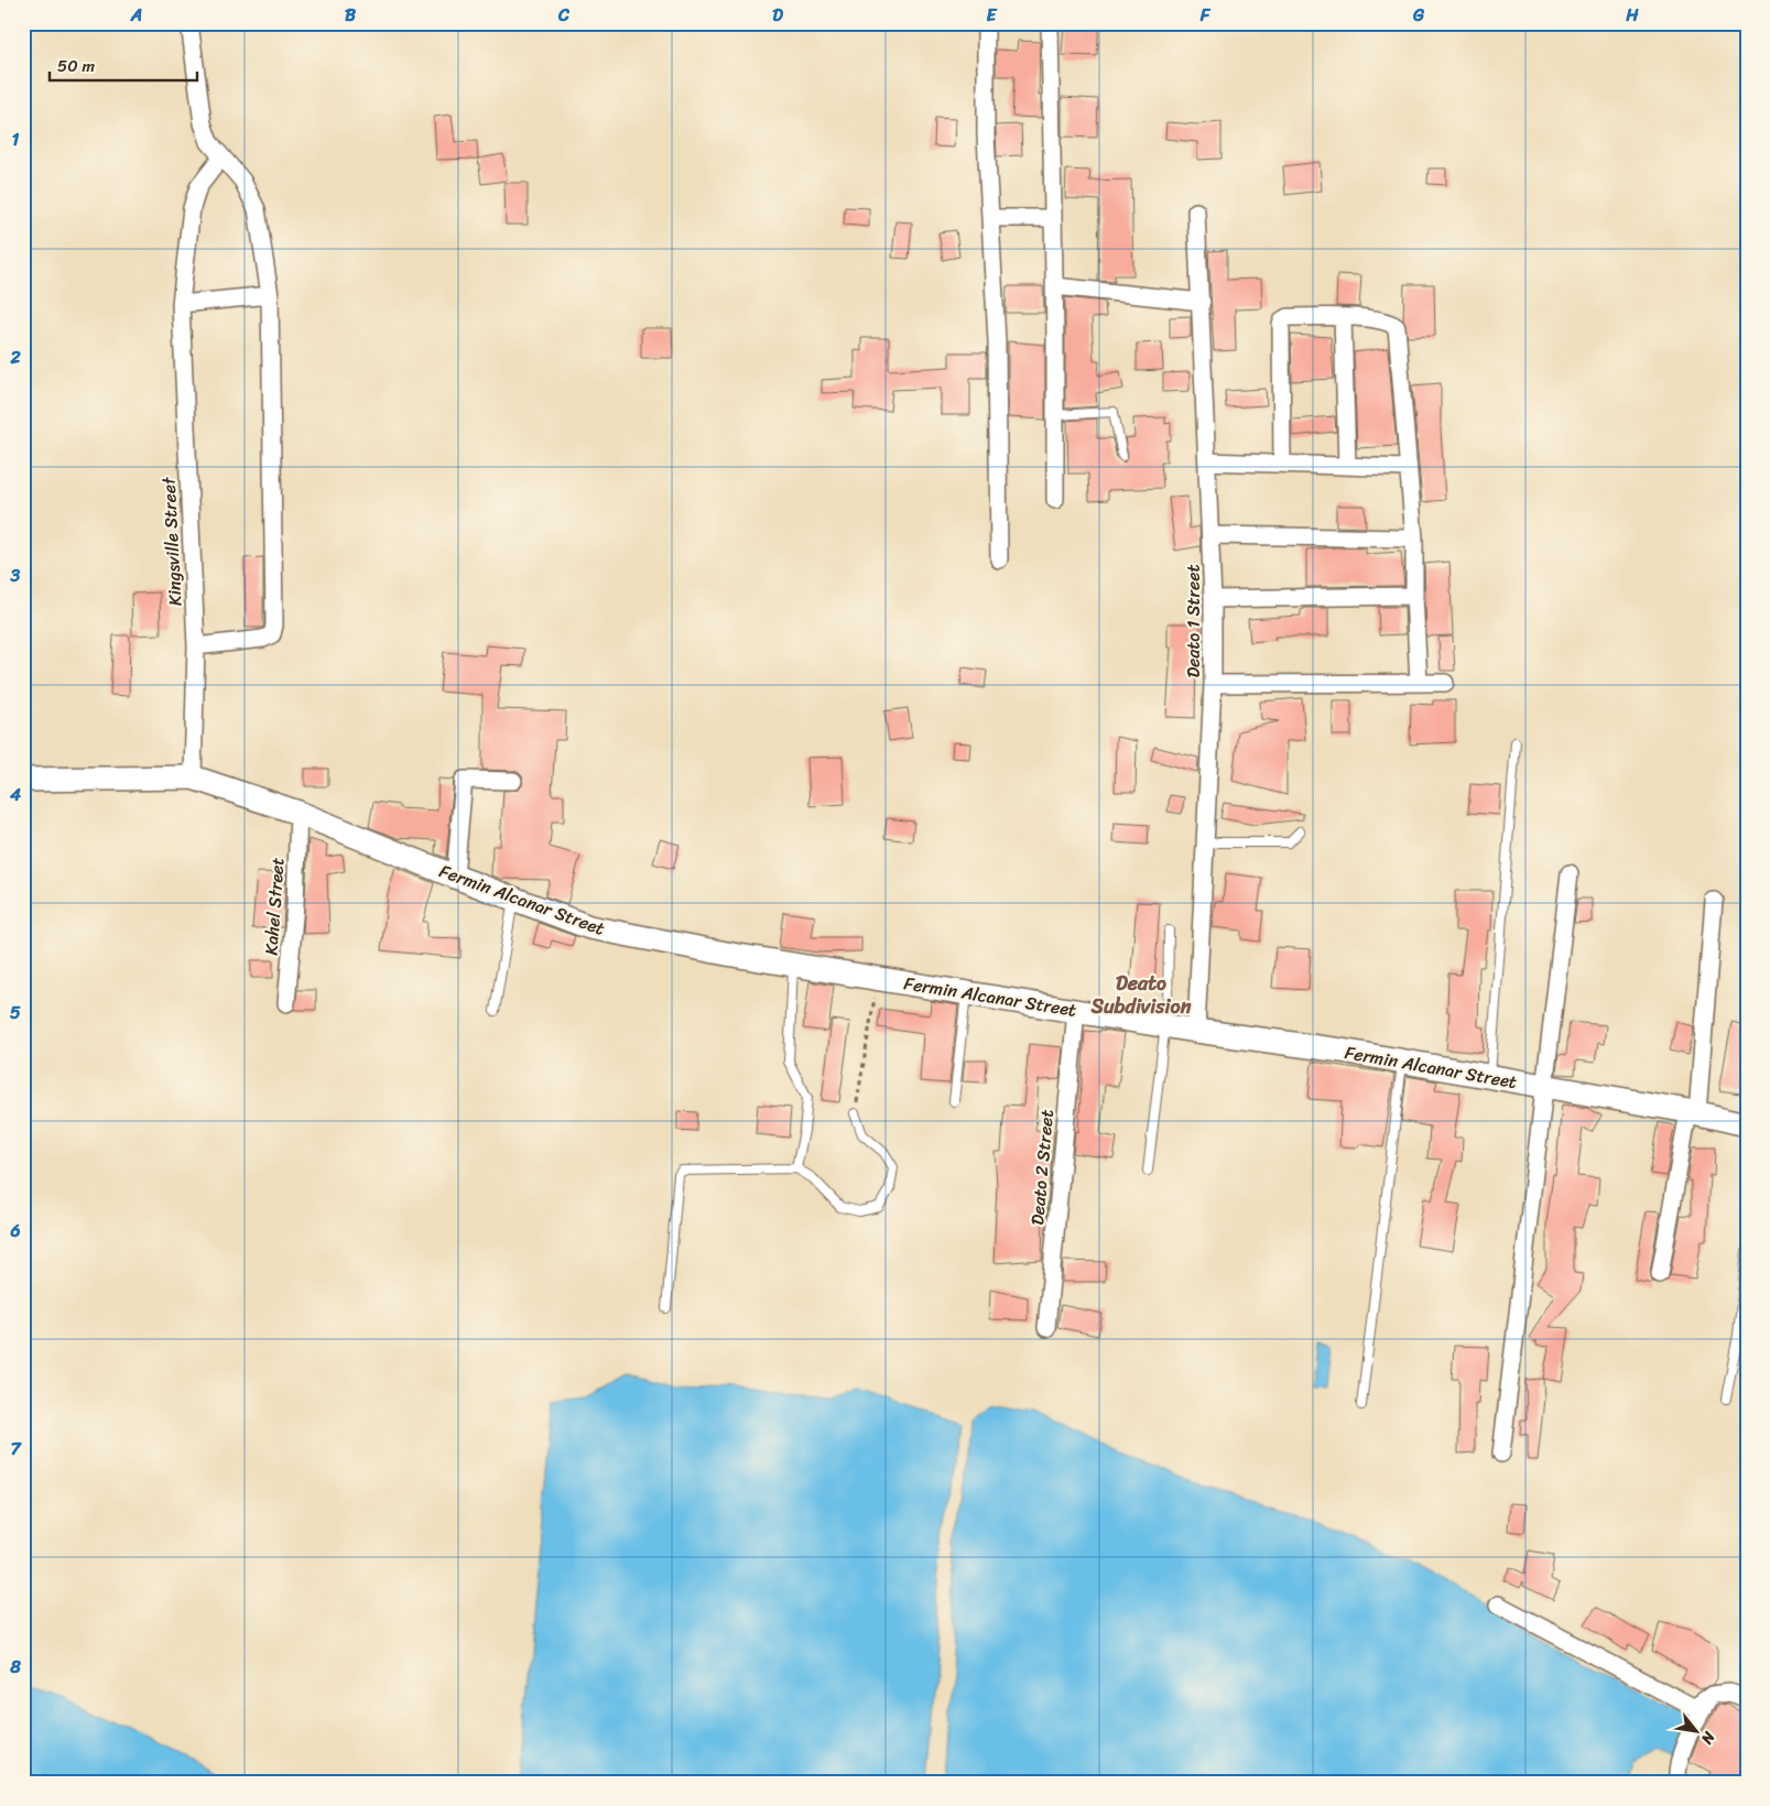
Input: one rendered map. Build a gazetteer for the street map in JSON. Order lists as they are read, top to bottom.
{
  "streets": {
    "main road": ["Fermin Alcanar Street"],
    "street": [
      "Kingsville Street",
      "Deato 1 Street",
      "Kahel Street",
      "Deato 2 Street"
    ]
  },
  "crossings": [
    ["Kingsville Street", "Fermin Alcanar Street"],
    ["Deato 1 Street", "Fermin Alcanar Street"],
    ["Fermin Alcanar Street", "Kahel Street"],
    ["Fermin Alcanar Street", "Deato 2 Street"]
  ],
  "districts": ["Deato Subdivision"],
  "scale_bar": "50 m",
  "north": "bottom right",
  "grid": {
    "columns": [
      "A",
      "B",
      "C",
      "D",
      "E",
      "F",
      "G",
      "H"
    ],
    "rows": [
      "1",
      "2",
      "3",
      "4",
      "5",
      "6",
      "7",
      "8"
    ]
  }
}
